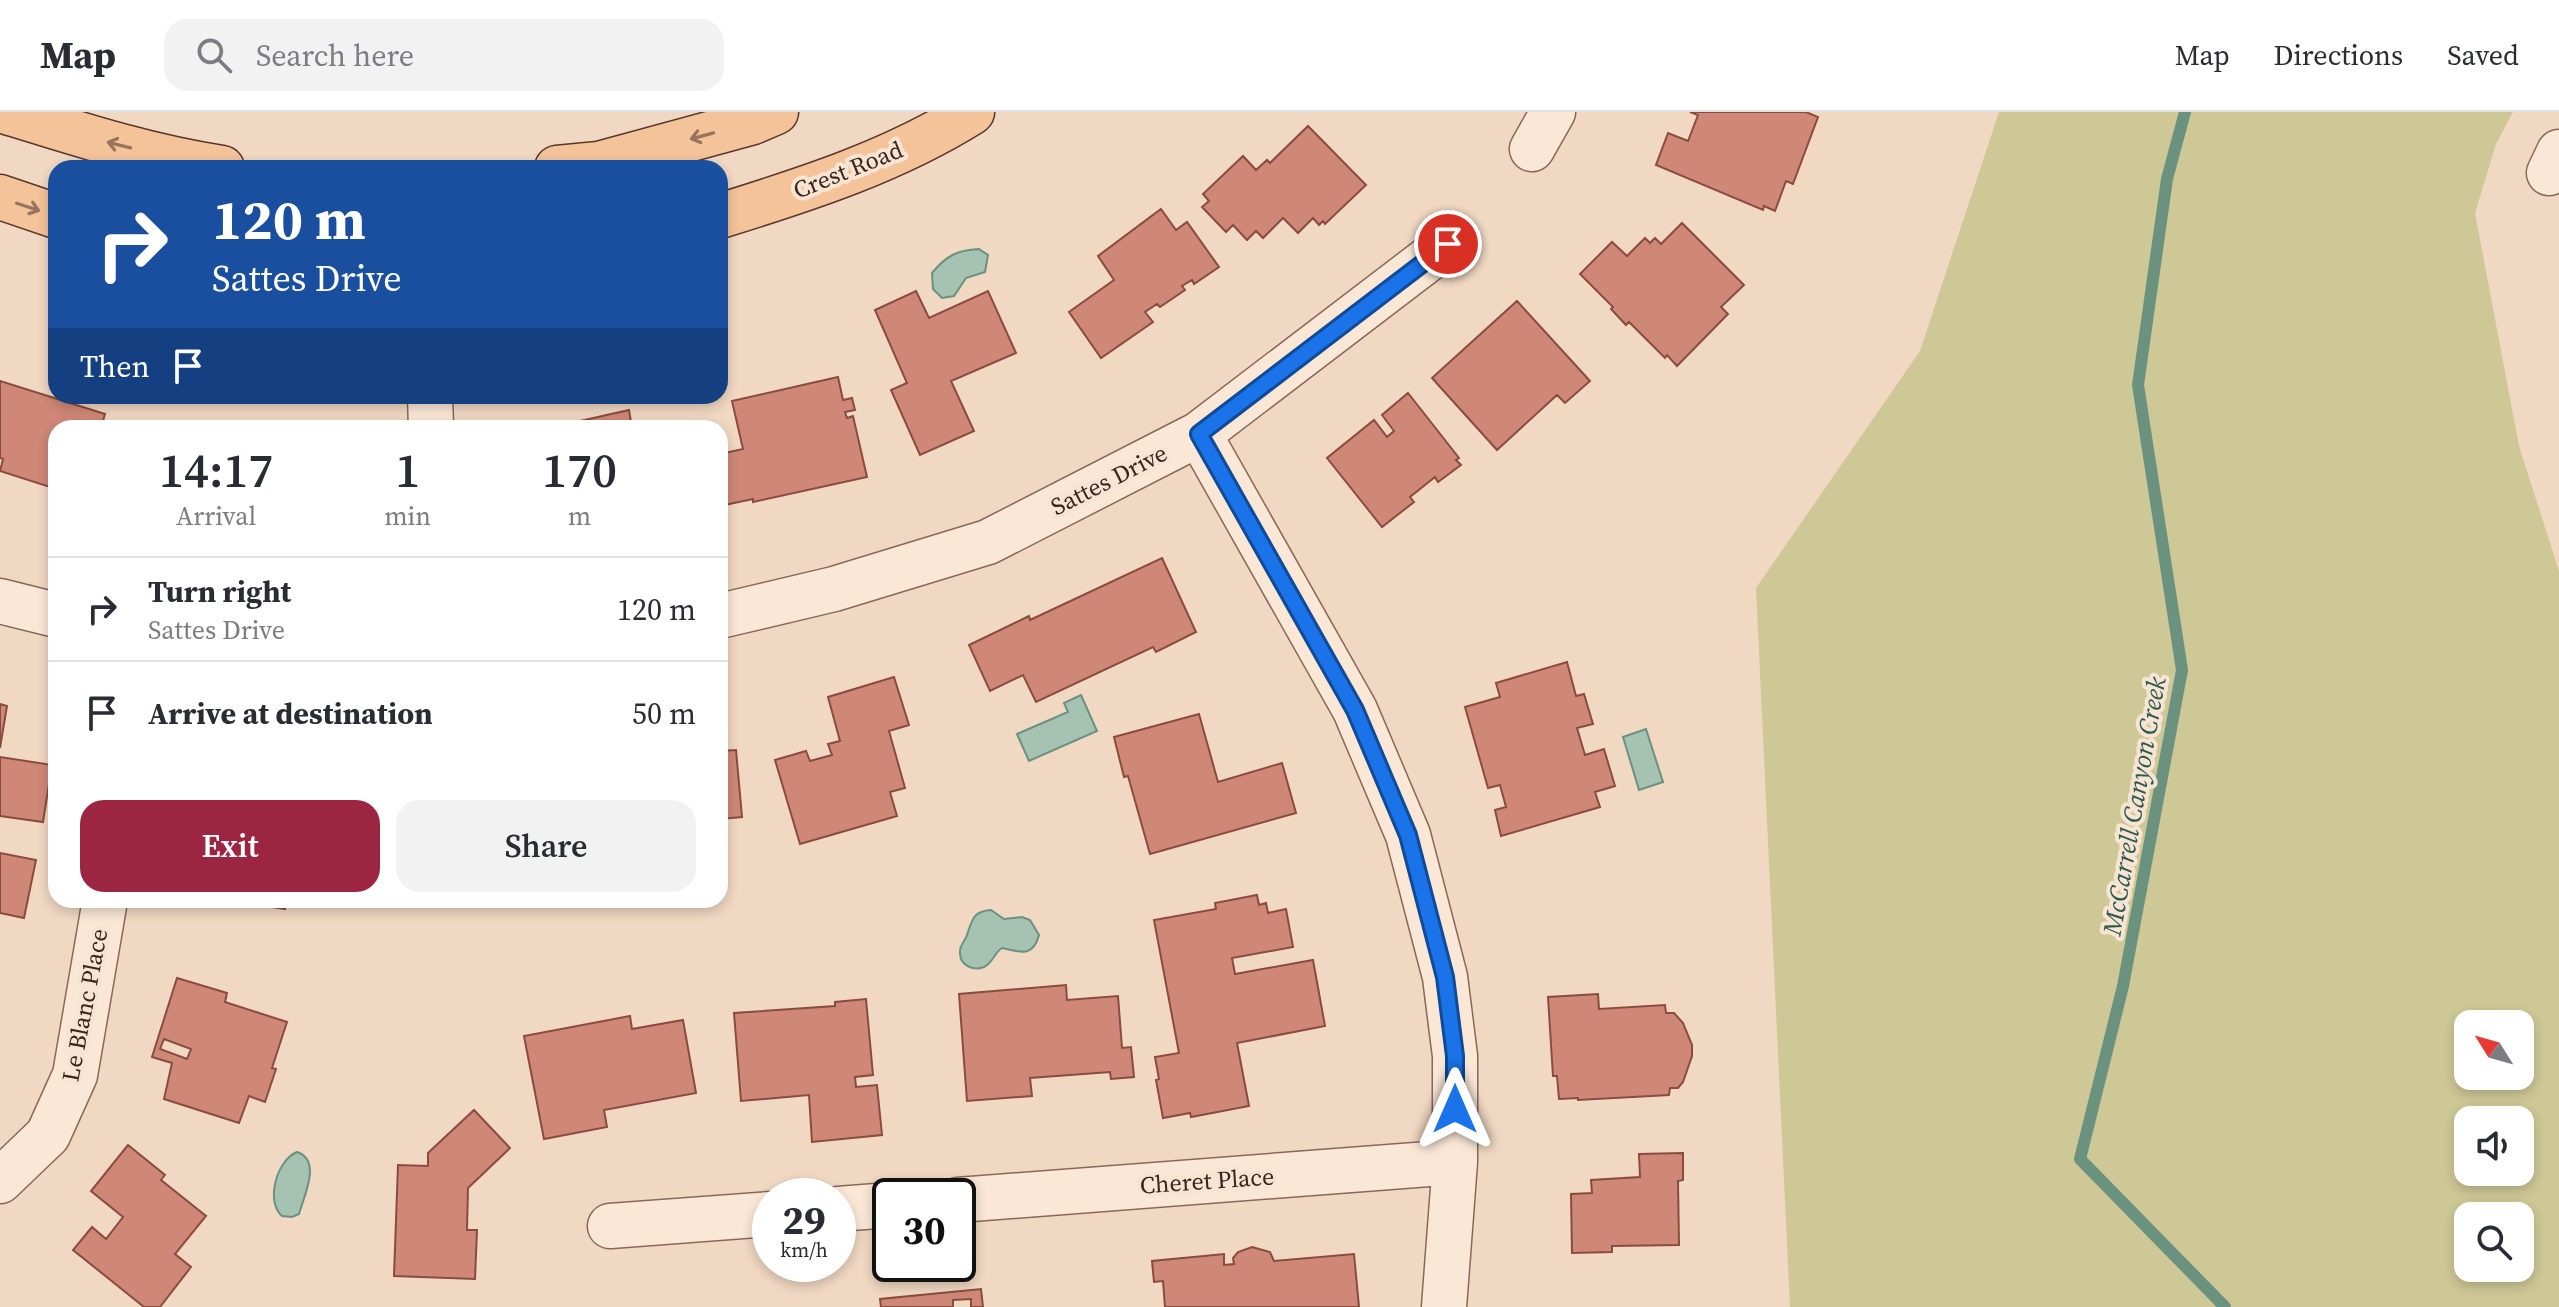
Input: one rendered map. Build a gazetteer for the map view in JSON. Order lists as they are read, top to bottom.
{
  "streets": {
    "main road": ["Crest Road"],
    "street": ["Sattes Drive", "Le Blanc Place", "Cheret Place"]
  },
  "water": ["McCarrell Canyon Creek"],
  "north": "top left",
  "page": {
    "header": "Map",
    "search": "Search here",
    "nav": ["Map", "Directions", "Saved"],
    "turn": ["120 m", "Sattes Drive"],
    "then": "Then",
    "eta": [
      "14:17",
      "Arrival",
      "1",
      "min",
      "170",
      "m"
    ],
    "list": [
      {
        "name": "Turn right",
        "note": "Sattes Drive",
        "value": "120 m"
      },
      {
        "name": "Arrive at destination",
        "value": "50 m"
      }
    ],
    "buttons": ["Exit", "Share"],
    "speed": "29 km/h",
    "limit": "30"
  }
}
